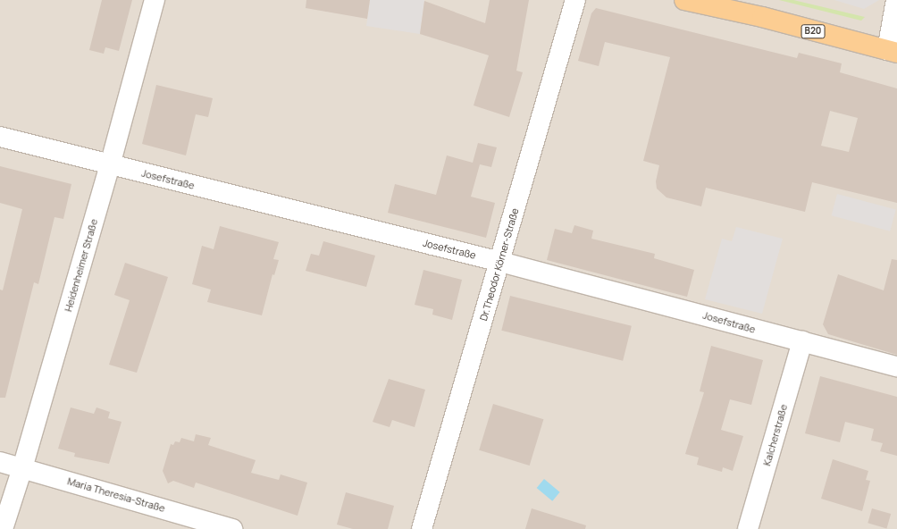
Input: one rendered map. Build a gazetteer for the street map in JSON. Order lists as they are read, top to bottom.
{
  "streets": {
    "main road": ["B20"],
    "street": [
      "Josefstraße",
      "Dr.Theodor Körner-Straße",
      "Heidenheimer Straße",
      "Kalcherstraße",
      "Maria Theresia-Straße"
    ]
  },
  "crossings": [
    ["Josefstraße", "Dr.Theodor Körner-Straße"],
    ["Josefstraße", "Heidenheimer Straße"],
    ["Josefstraße", "Kalcherstraße"],
    ["Heidenheimer Straße", "Maria Theresia-Straße"]
  ]
}
